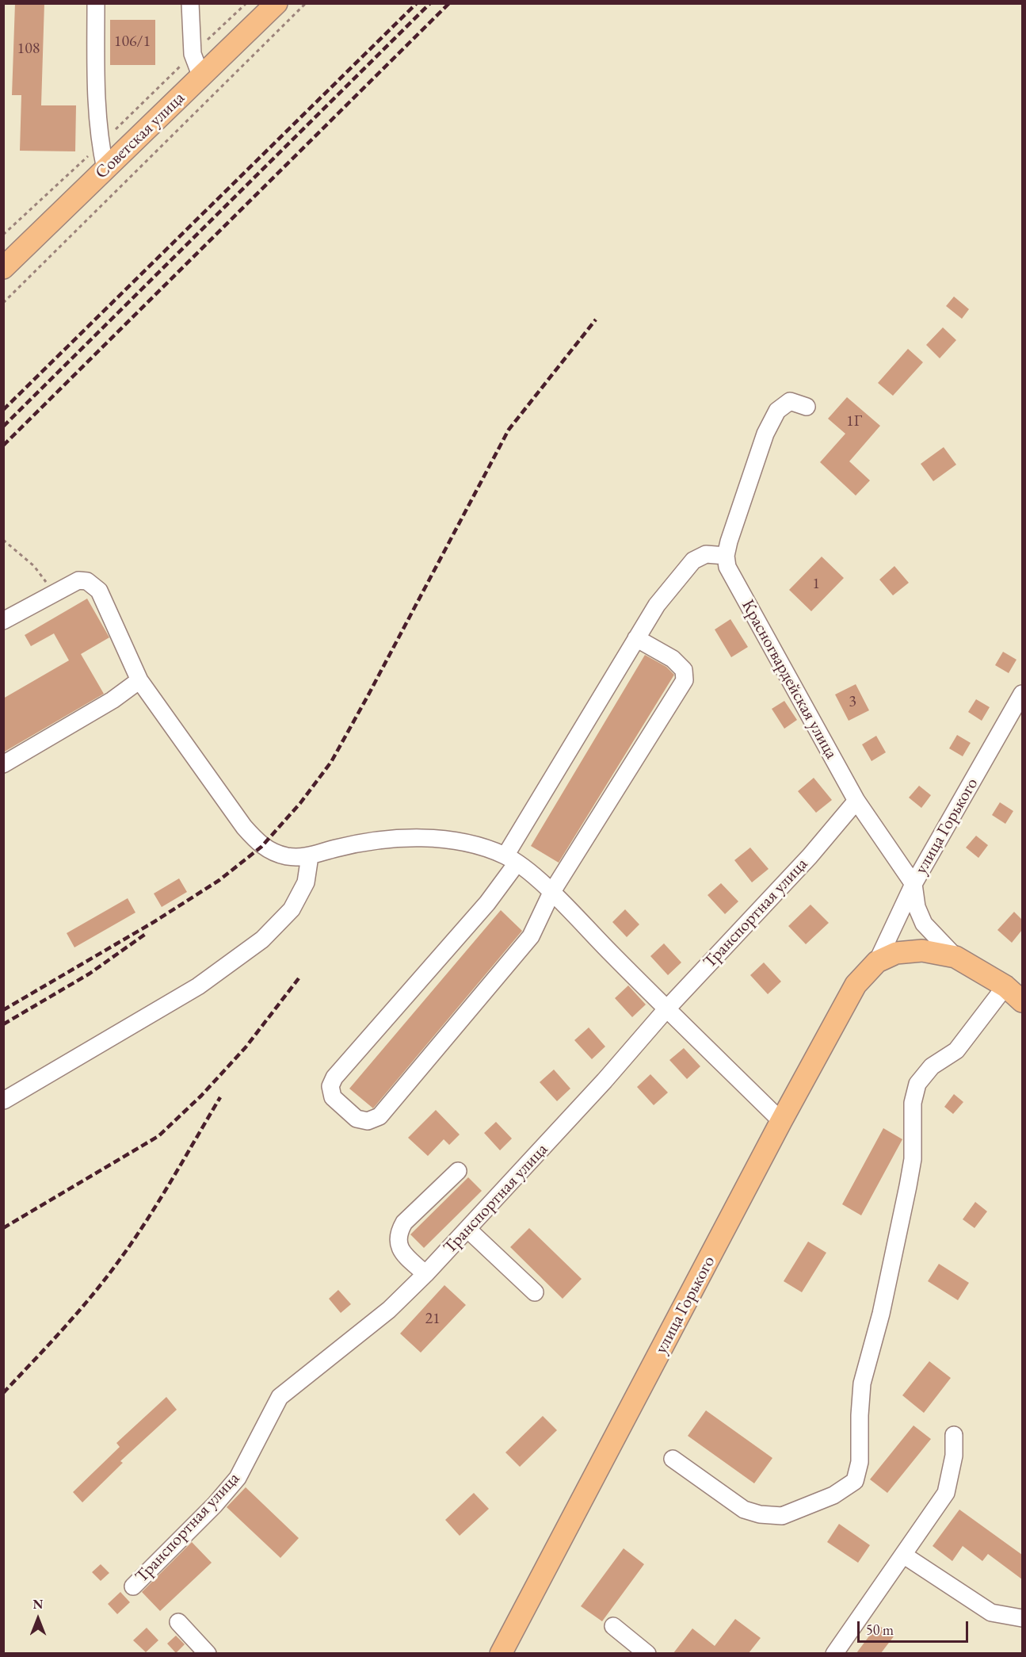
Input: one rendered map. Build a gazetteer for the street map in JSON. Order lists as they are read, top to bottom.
{
  "streets": {
    "main road": ["Советская улица", "улица Горького"],
    "lane": ["Красногвардейская улица", "Транспортная улица"]
  },
  "crossings": [
    ["Красногвардейская улица", "улица Горького"],
    ["Красногвардейская улица", "Транспортная улица"]
  ],
  "house_numbers": [
    "106/1",
    "108",
    "1Г",
    "1",
    "3",
    "21"
  ],
  "scale_bar": "50 m",
  "north": "top"
}
